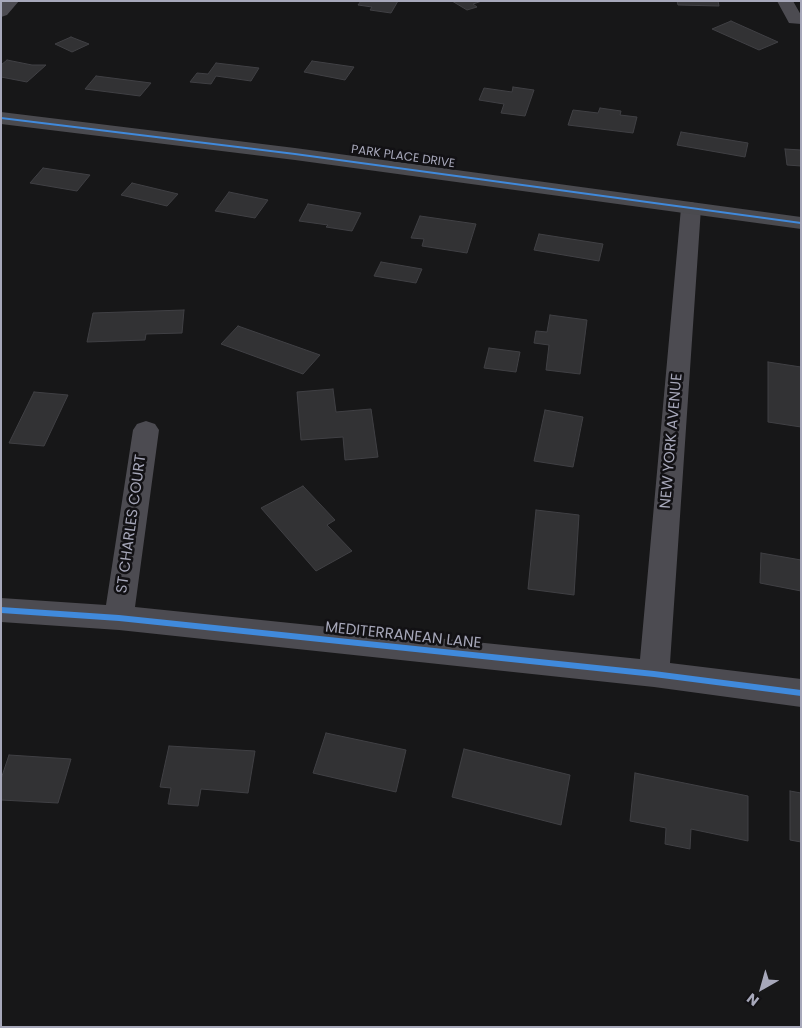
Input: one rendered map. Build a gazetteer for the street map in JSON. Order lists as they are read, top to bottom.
{
  "streets": {
    "street": [
      "PARK PLACE DRIVE",
      "NEW YORK AVENUE",
      "ST CHARLES COURT",
      "MEDITERRANEAN LANE"
    ]
  },
  "crossings": [
    ["PARK PLACE DRIVE", "NEW YORK AVENUE"],
    ["NEW YORK AVENUE", "MEDITERRANEAN LANE"],
    ["ST CHARLES COURT", "MEDITERRANEAN LANE"]
  ],
  "north": "bottom left"
}
